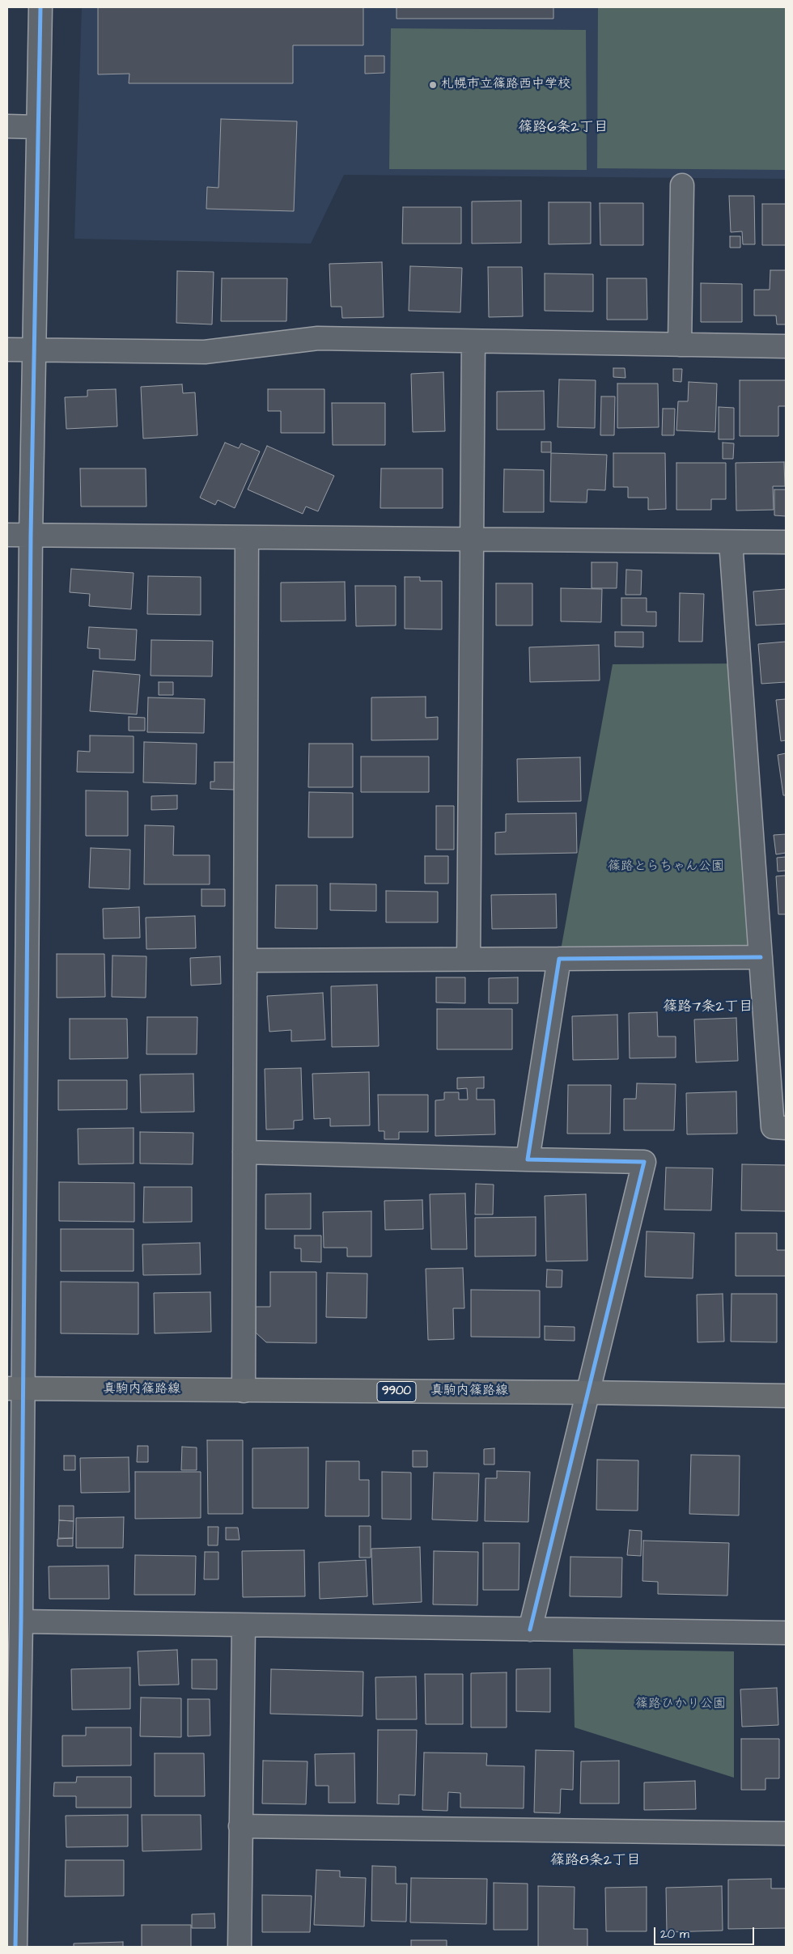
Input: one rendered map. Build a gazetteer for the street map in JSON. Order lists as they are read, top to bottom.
{
  "streets": {
    "main road": ["真駒内篠路線", "9900"]
  },
  "districts": ["篠路6条2丁目", "篠路7条2丁目", "篠路8条2丁目"],
  "parks": ["篠路とらちゃん公園", "篠路ひかり公園"],
  "places": ["札幌市立篠路西中学校"],
  "scale_bar": "20 m"
}
